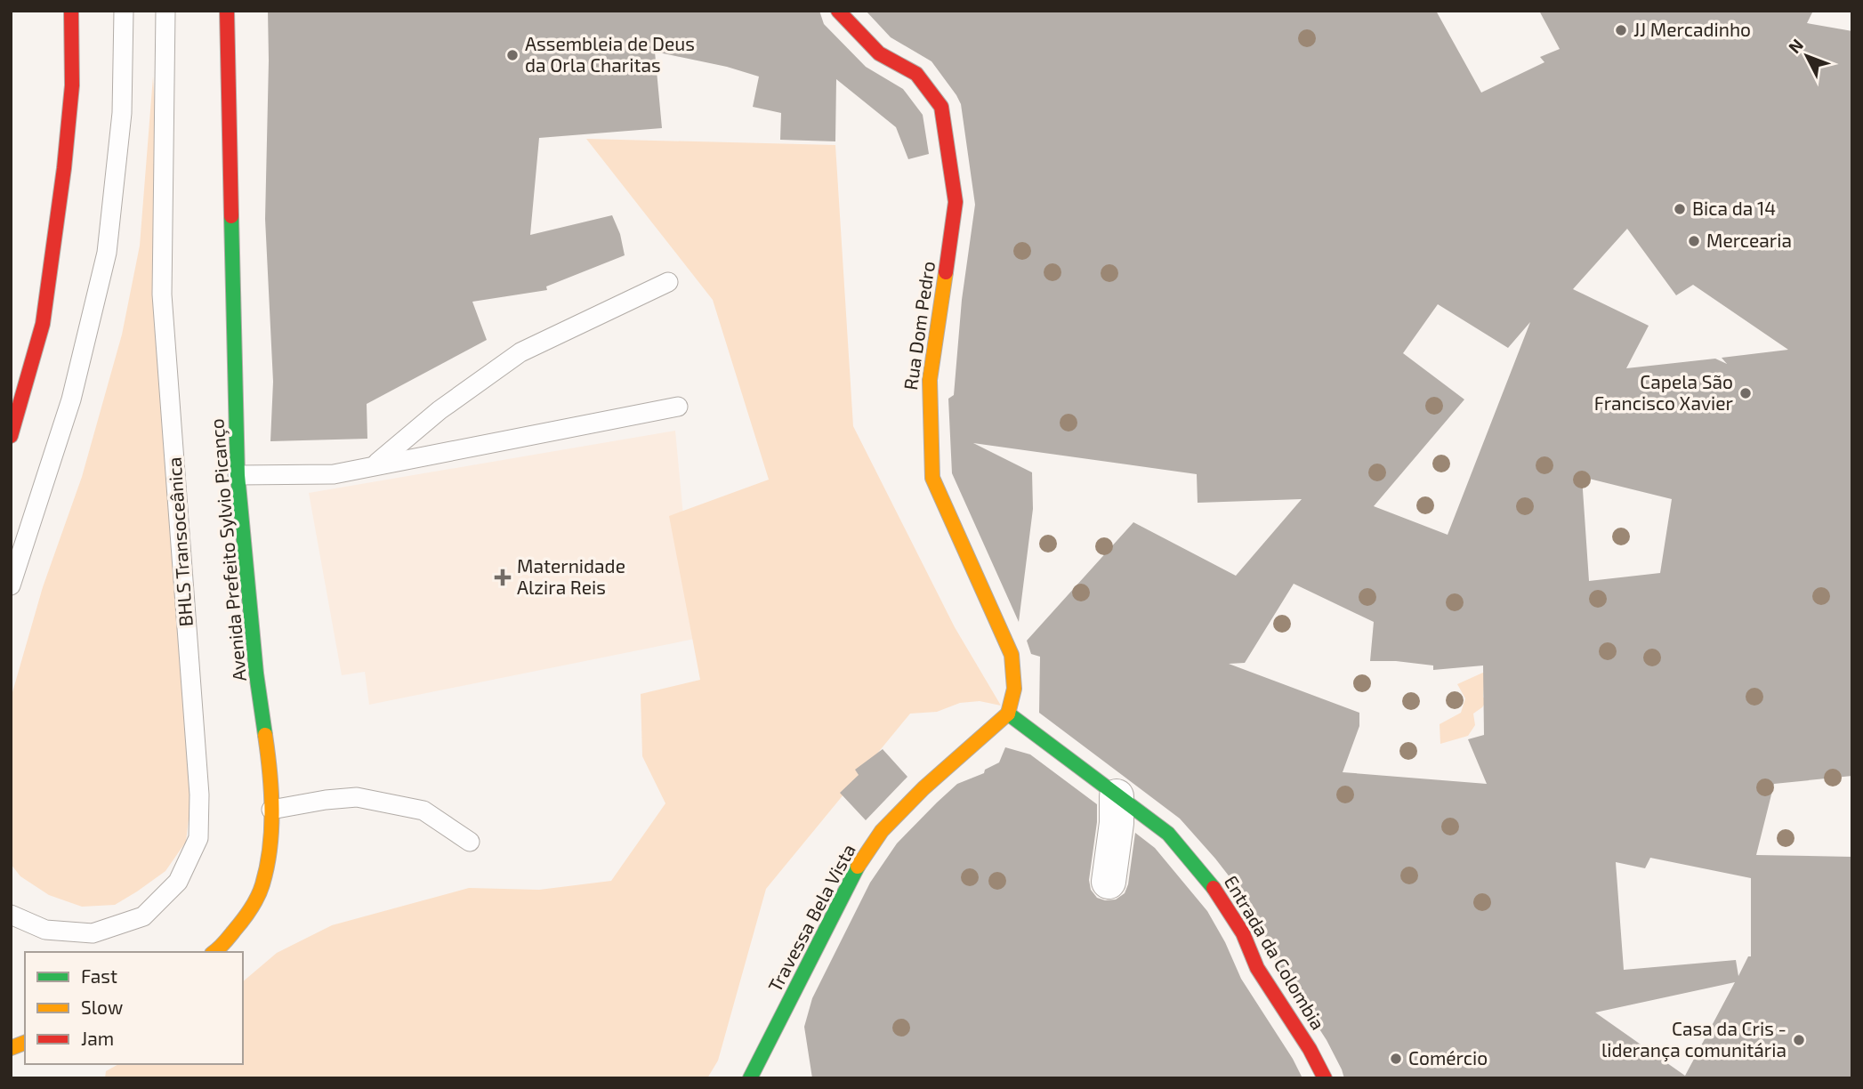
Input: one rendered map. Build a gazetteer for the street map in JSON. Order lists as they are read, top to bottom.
{
  "streets": {
    "street": [
      "Rua Dom Pedro",
      "Avenida Prefeito Sylvio Picanço",
      "Travessa Bela Vista",
      "Entrada da Colombia"
    ],
    "lane": ["BHLS Transoceânica"]
  },
  "crossings": [
    ["Rua Dom Pedro", "Travessa Bela Vista"],
    ["Rua Dom Pedro", "Entrada da Colombia"],
    ["Travessa Bela Vista", "Entrada da Colombia"]
  ],
  "places": {
    "other": [
      "JJ Mercadinho",
      "Assembleia de Deus da Orla Charitas",
      "Bica da 14",
      "Mercearia",
      "Capela São Francisco Xavier",
      "Casa da Cris - liderança comunitária",
      "Comércio"
    ],
    "health": ["Maternidade Alzira Reis"]
  },
  "legend": ["Fast", "Slow", "Jam"],
  "north": "top left"
}
